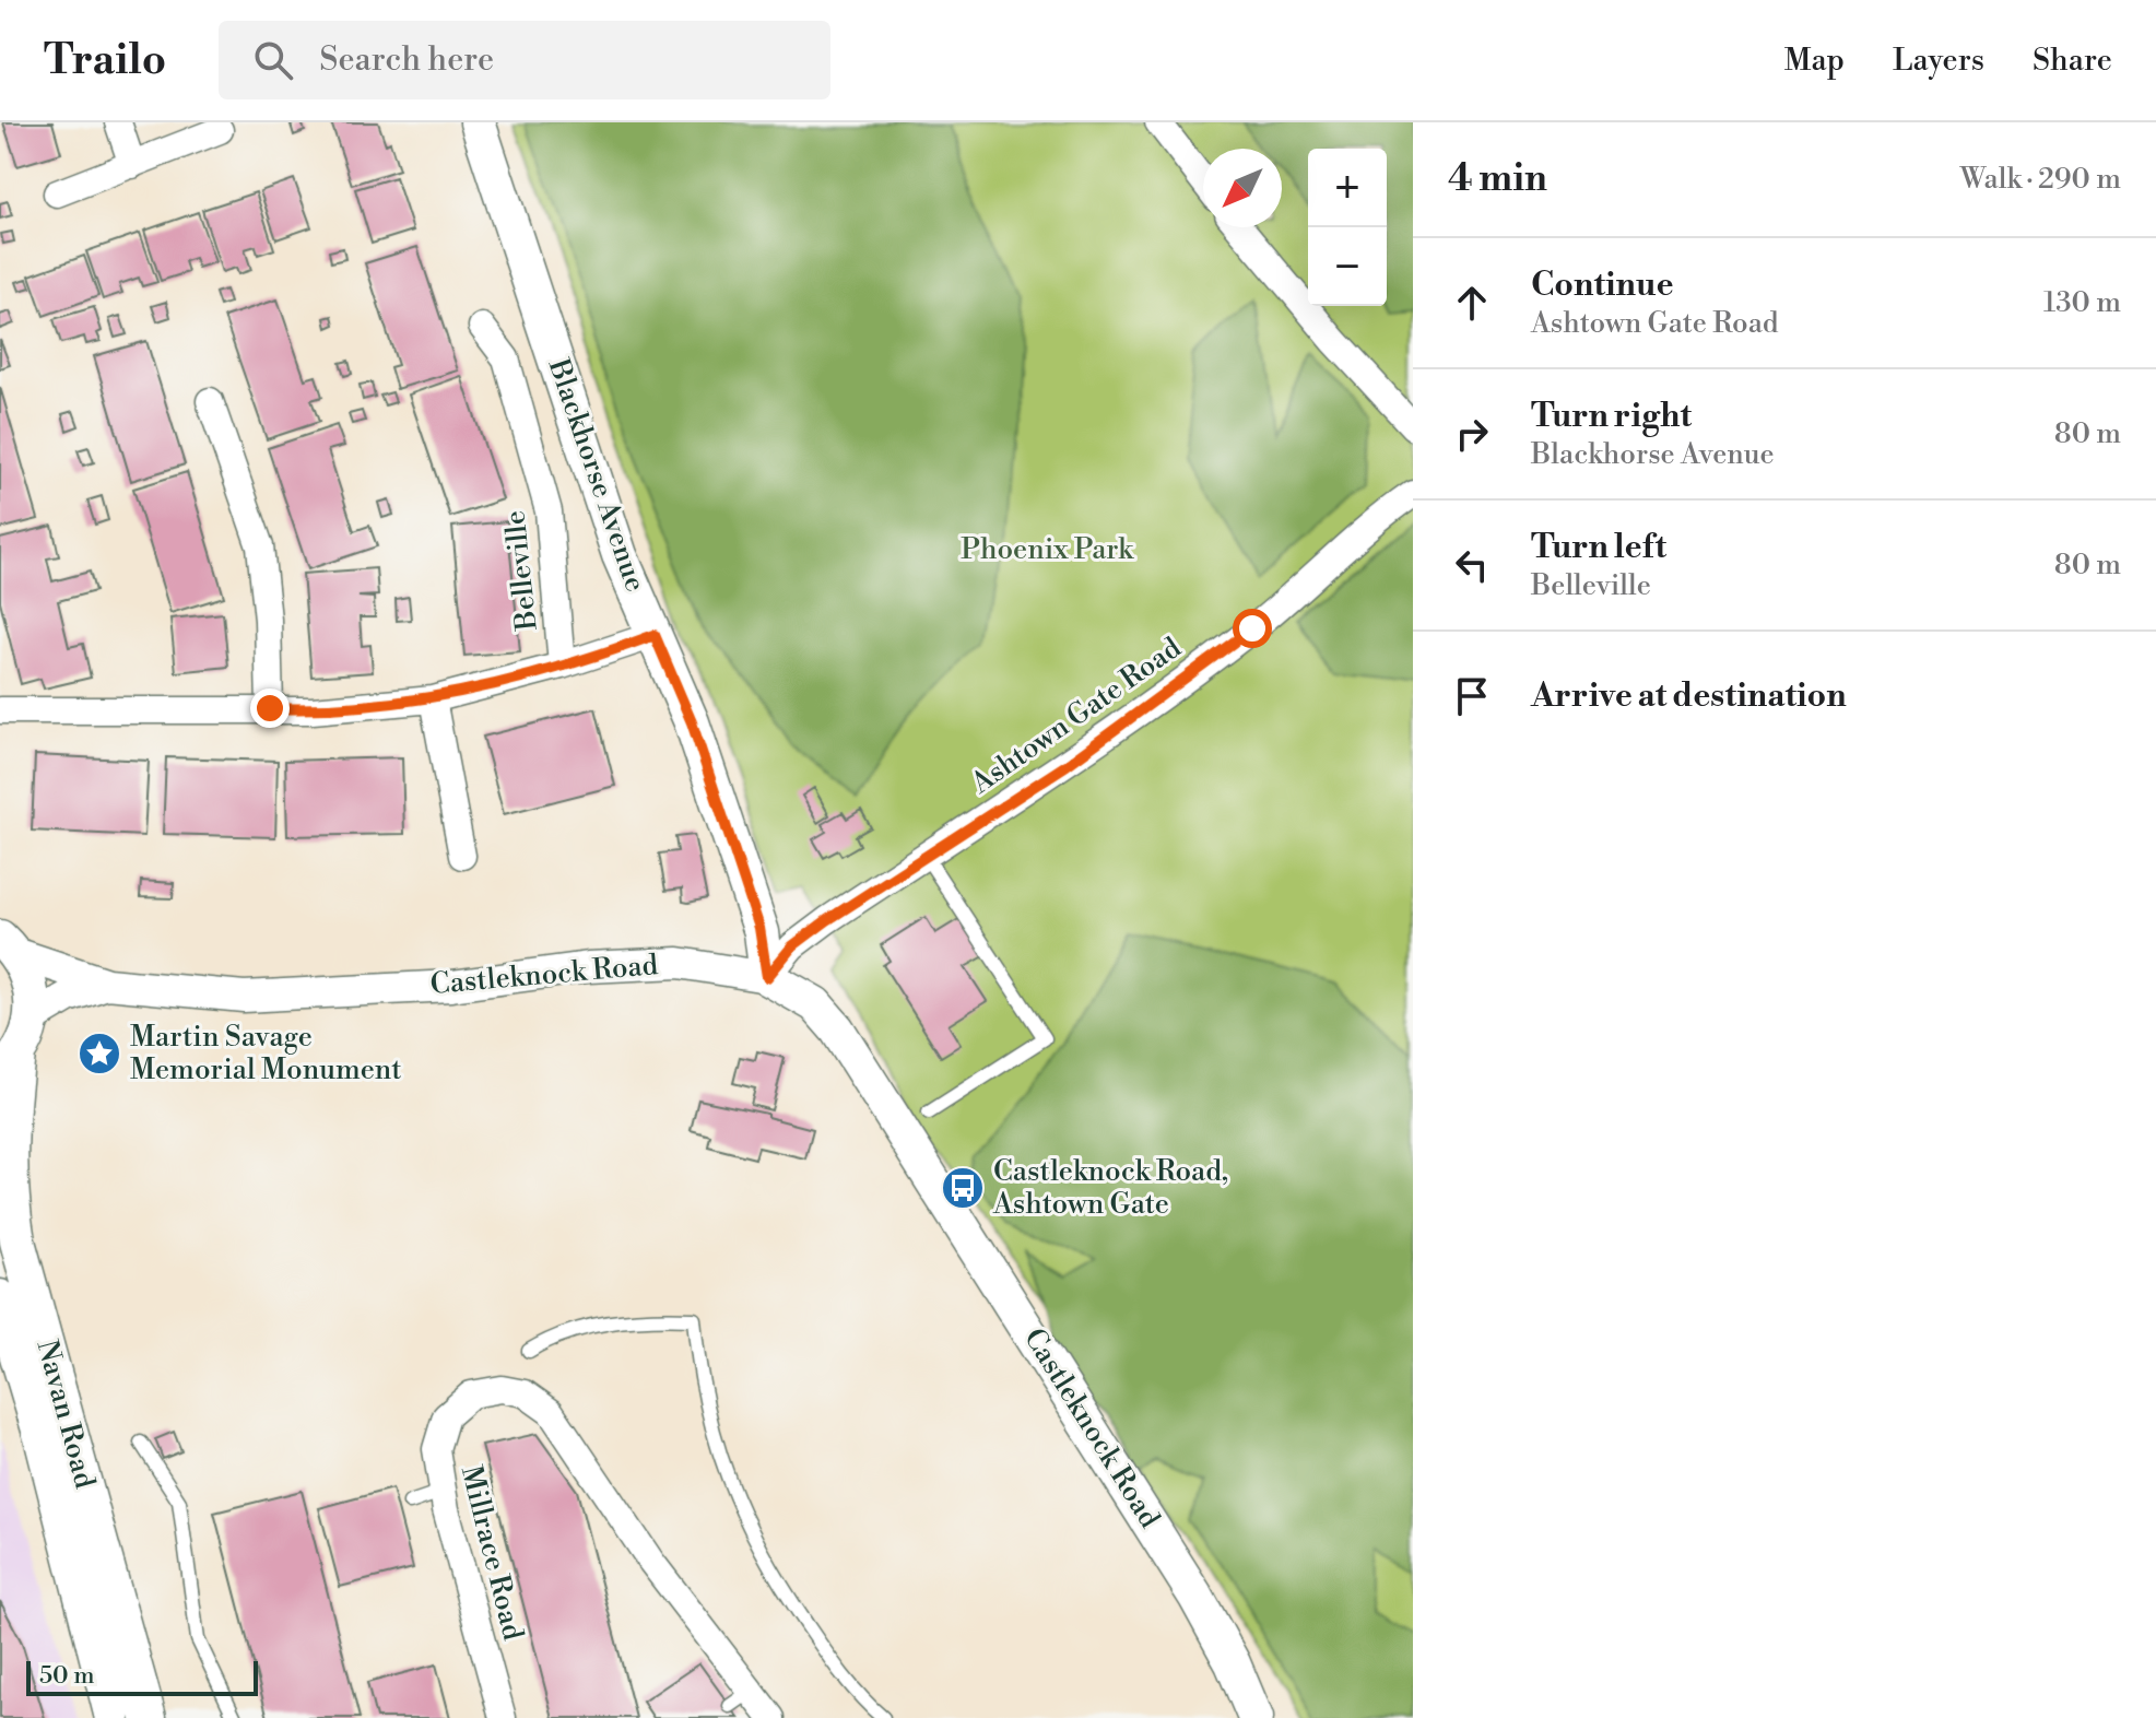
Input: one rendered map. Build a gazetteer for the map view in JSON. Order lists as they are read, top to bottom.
{
  "streets": {
    "main road": ["Blackhorse Avenue", "Castleknock Road", "Navan Road"],
    "street": ["Belleville", "Ashtown Gate Road", "Millrace Road"]
  },
  "crossings": [
    ["Blackhorse Avenue", "Belleville"],
    ["Blackhorse Avenue", "Ashtown Gate Road"],
    ["Blackhorse Avenue", "Castleknock Road"],
    ["Ashtown Gate Road", "Castleknock Road"],
    ["Castleknock Road", "Navan Road"]
  ],
  "parks": ["Phoenix Park"],
  "places": {
    "place": ["Martin Savage Memorial Monument"],
    "bus stop": ["Castleknock Road, Ashtown Gate"]
  },
  "scale_bar": "50 m",
  "north": "bottom left",
  "page": {
    "header": "Trailo",
    "search": "Search here",
    "nav": ["Map", "Layers", "Share"],
    "heading": ["4 min", "Walk · 290 m"],
    "map_buttons": ["+", "−"],
    "list": [
      ["Continue", "Ashtown Gate Road", "130 m"],
      ["Turn right", "Blackhorse Avenue", "80 m"],
      ["Turn left", "Belleville", "80 m"],
      "Arrive at destination"
    ],
    "scale": "50 m"
  }
}
